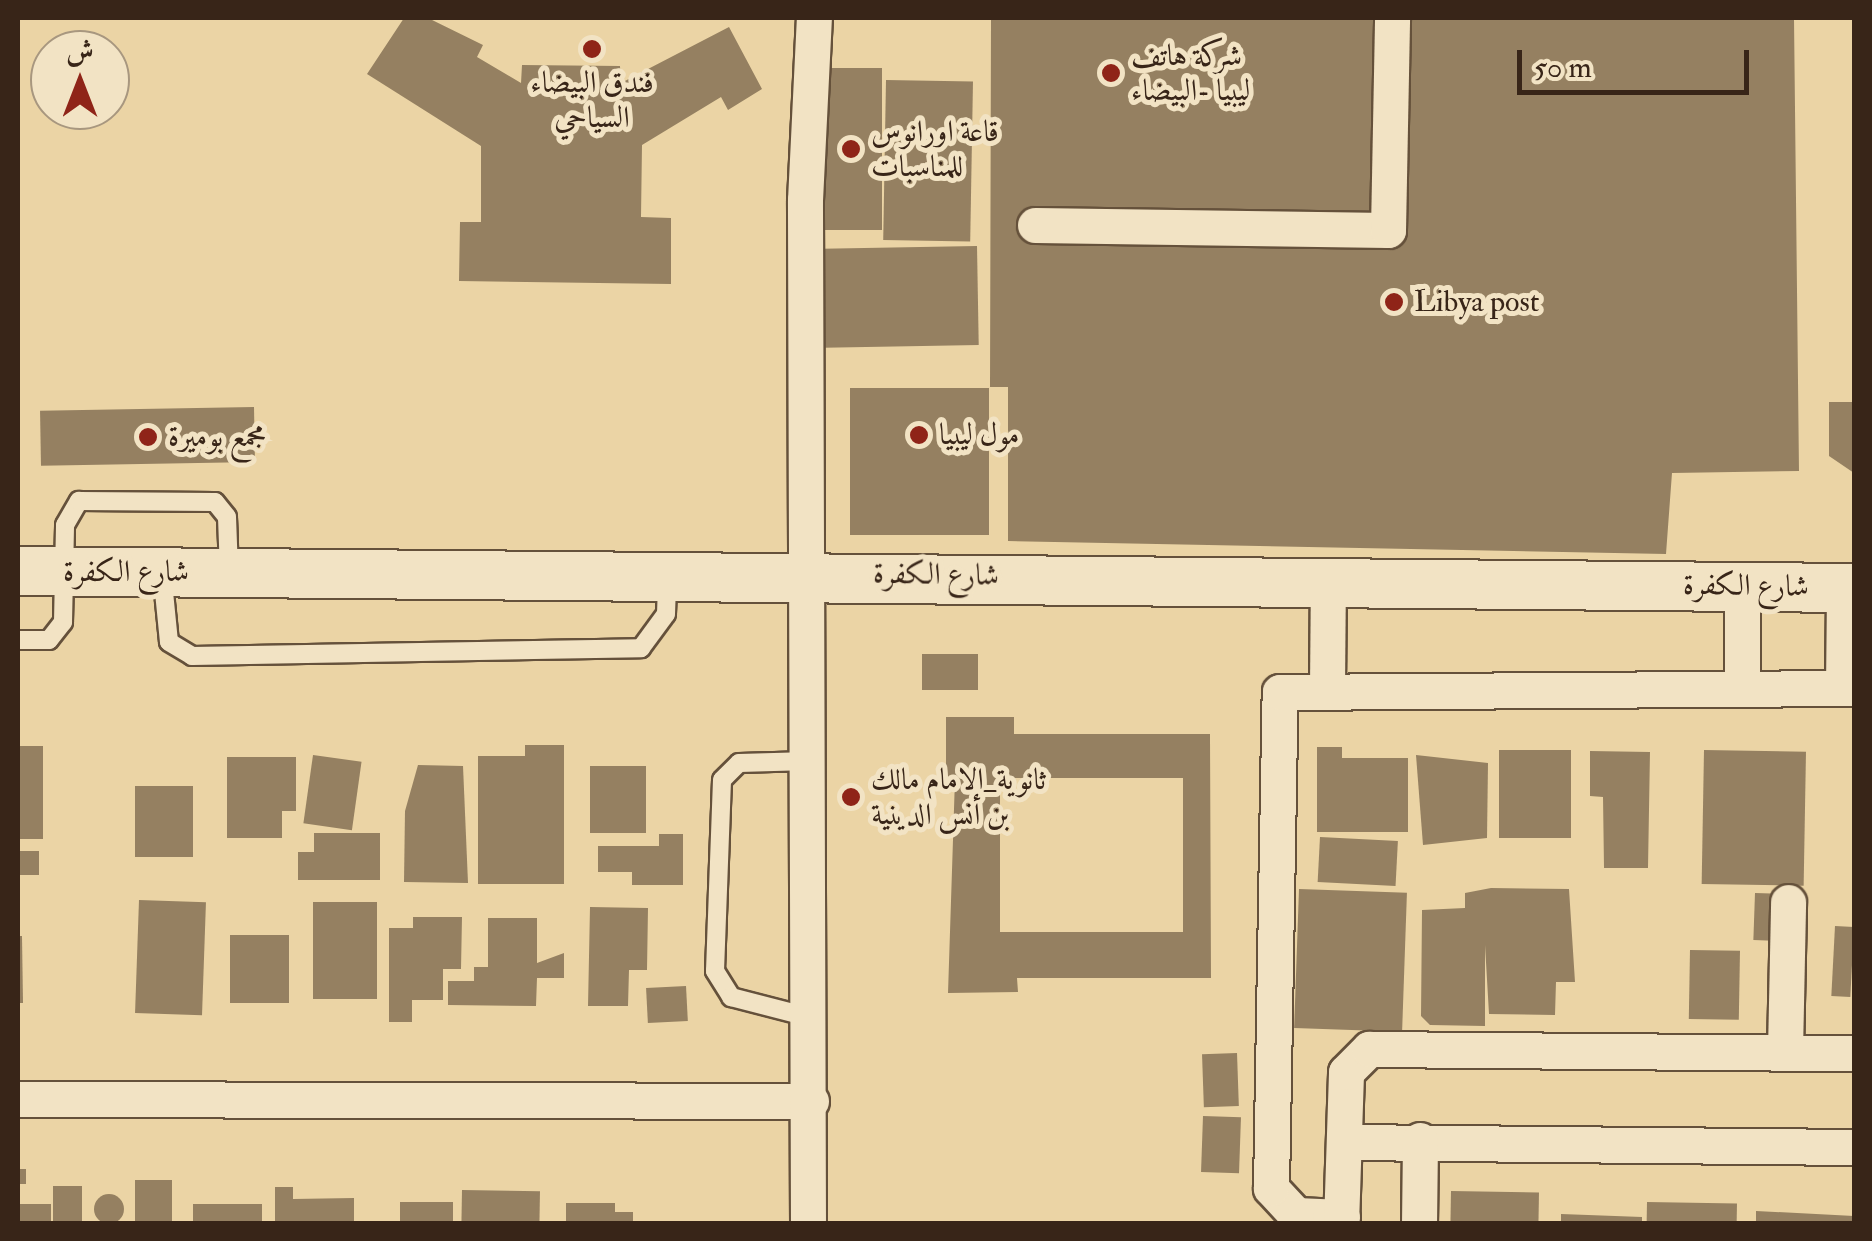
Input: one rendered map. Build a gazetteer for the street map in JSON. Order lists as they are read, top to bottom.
{
  "streets": {
    "street": ["شارع الكفرة"]
  },
  "places": [
    "فندق البيضاء السياحي",
    "شركة هاتف ليبيا -البيضاء",
    "قاعة اورانوس للمناسبات",
    "Libya post",
    "مول ليبيا",
    "مجمع بوميرة",
    "ثانوية_الامام مالك بن أنس الدينية"
  ],
  "scale_bar": "50 m",
  "north": "top"
}
